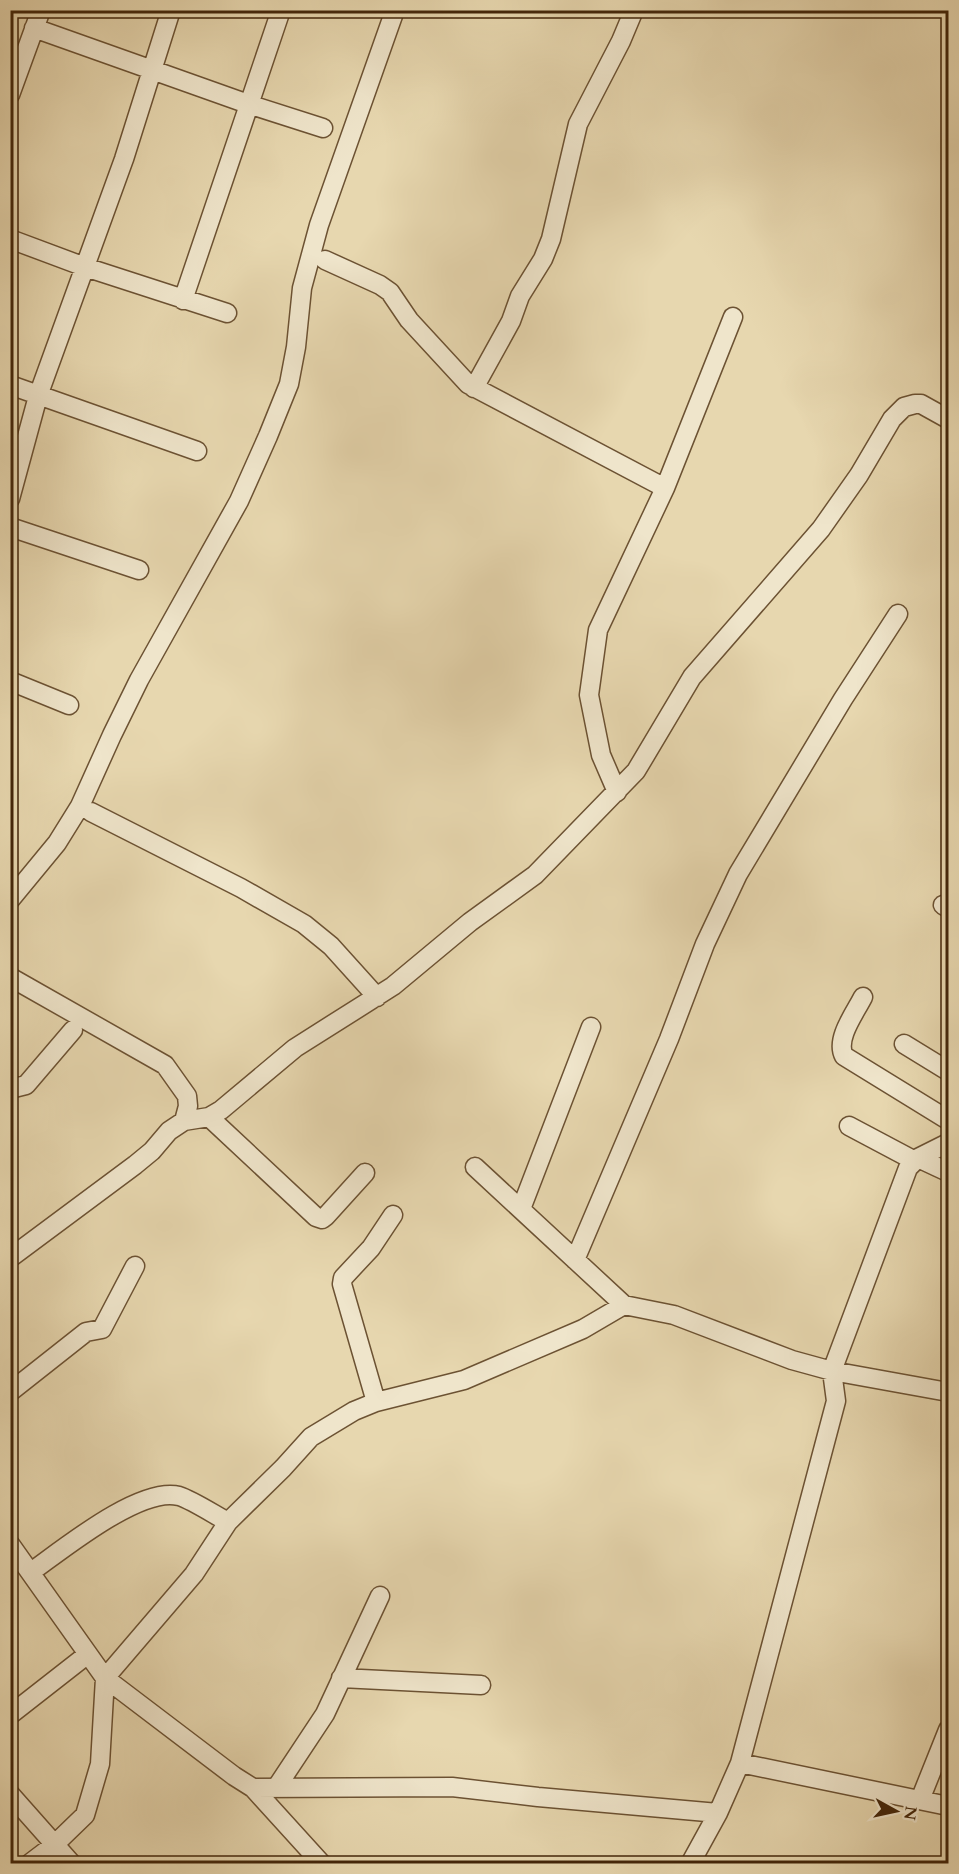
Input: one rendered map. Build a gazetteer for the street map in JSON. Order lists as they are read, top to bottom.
{
  "north": "right"
}
